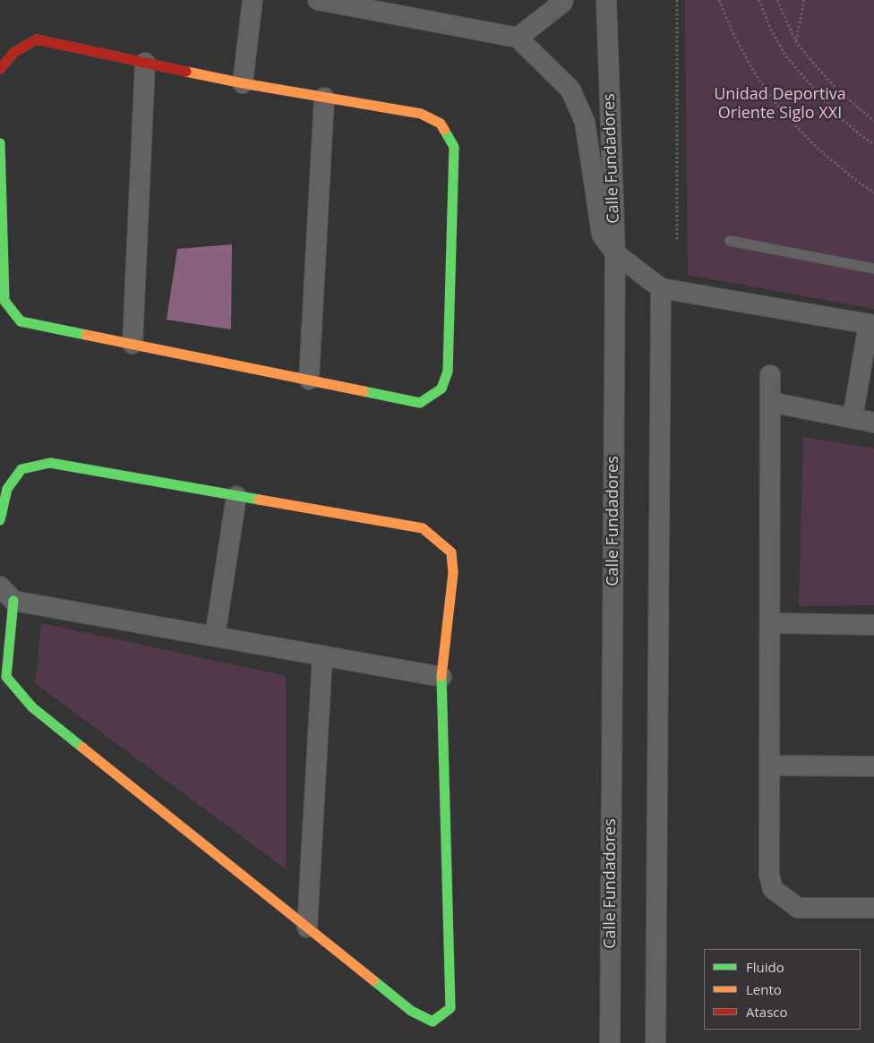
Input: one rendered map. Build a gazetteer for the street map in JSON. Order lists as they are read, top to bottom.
{
  "streets": {
    "street": ["Calle Fundadores"]
  },
  "parks": ["Unidad Deportiva Oriente Siglo XXI"],
  "legend": ["Fluido", "Lento", "Atasco"]
}
